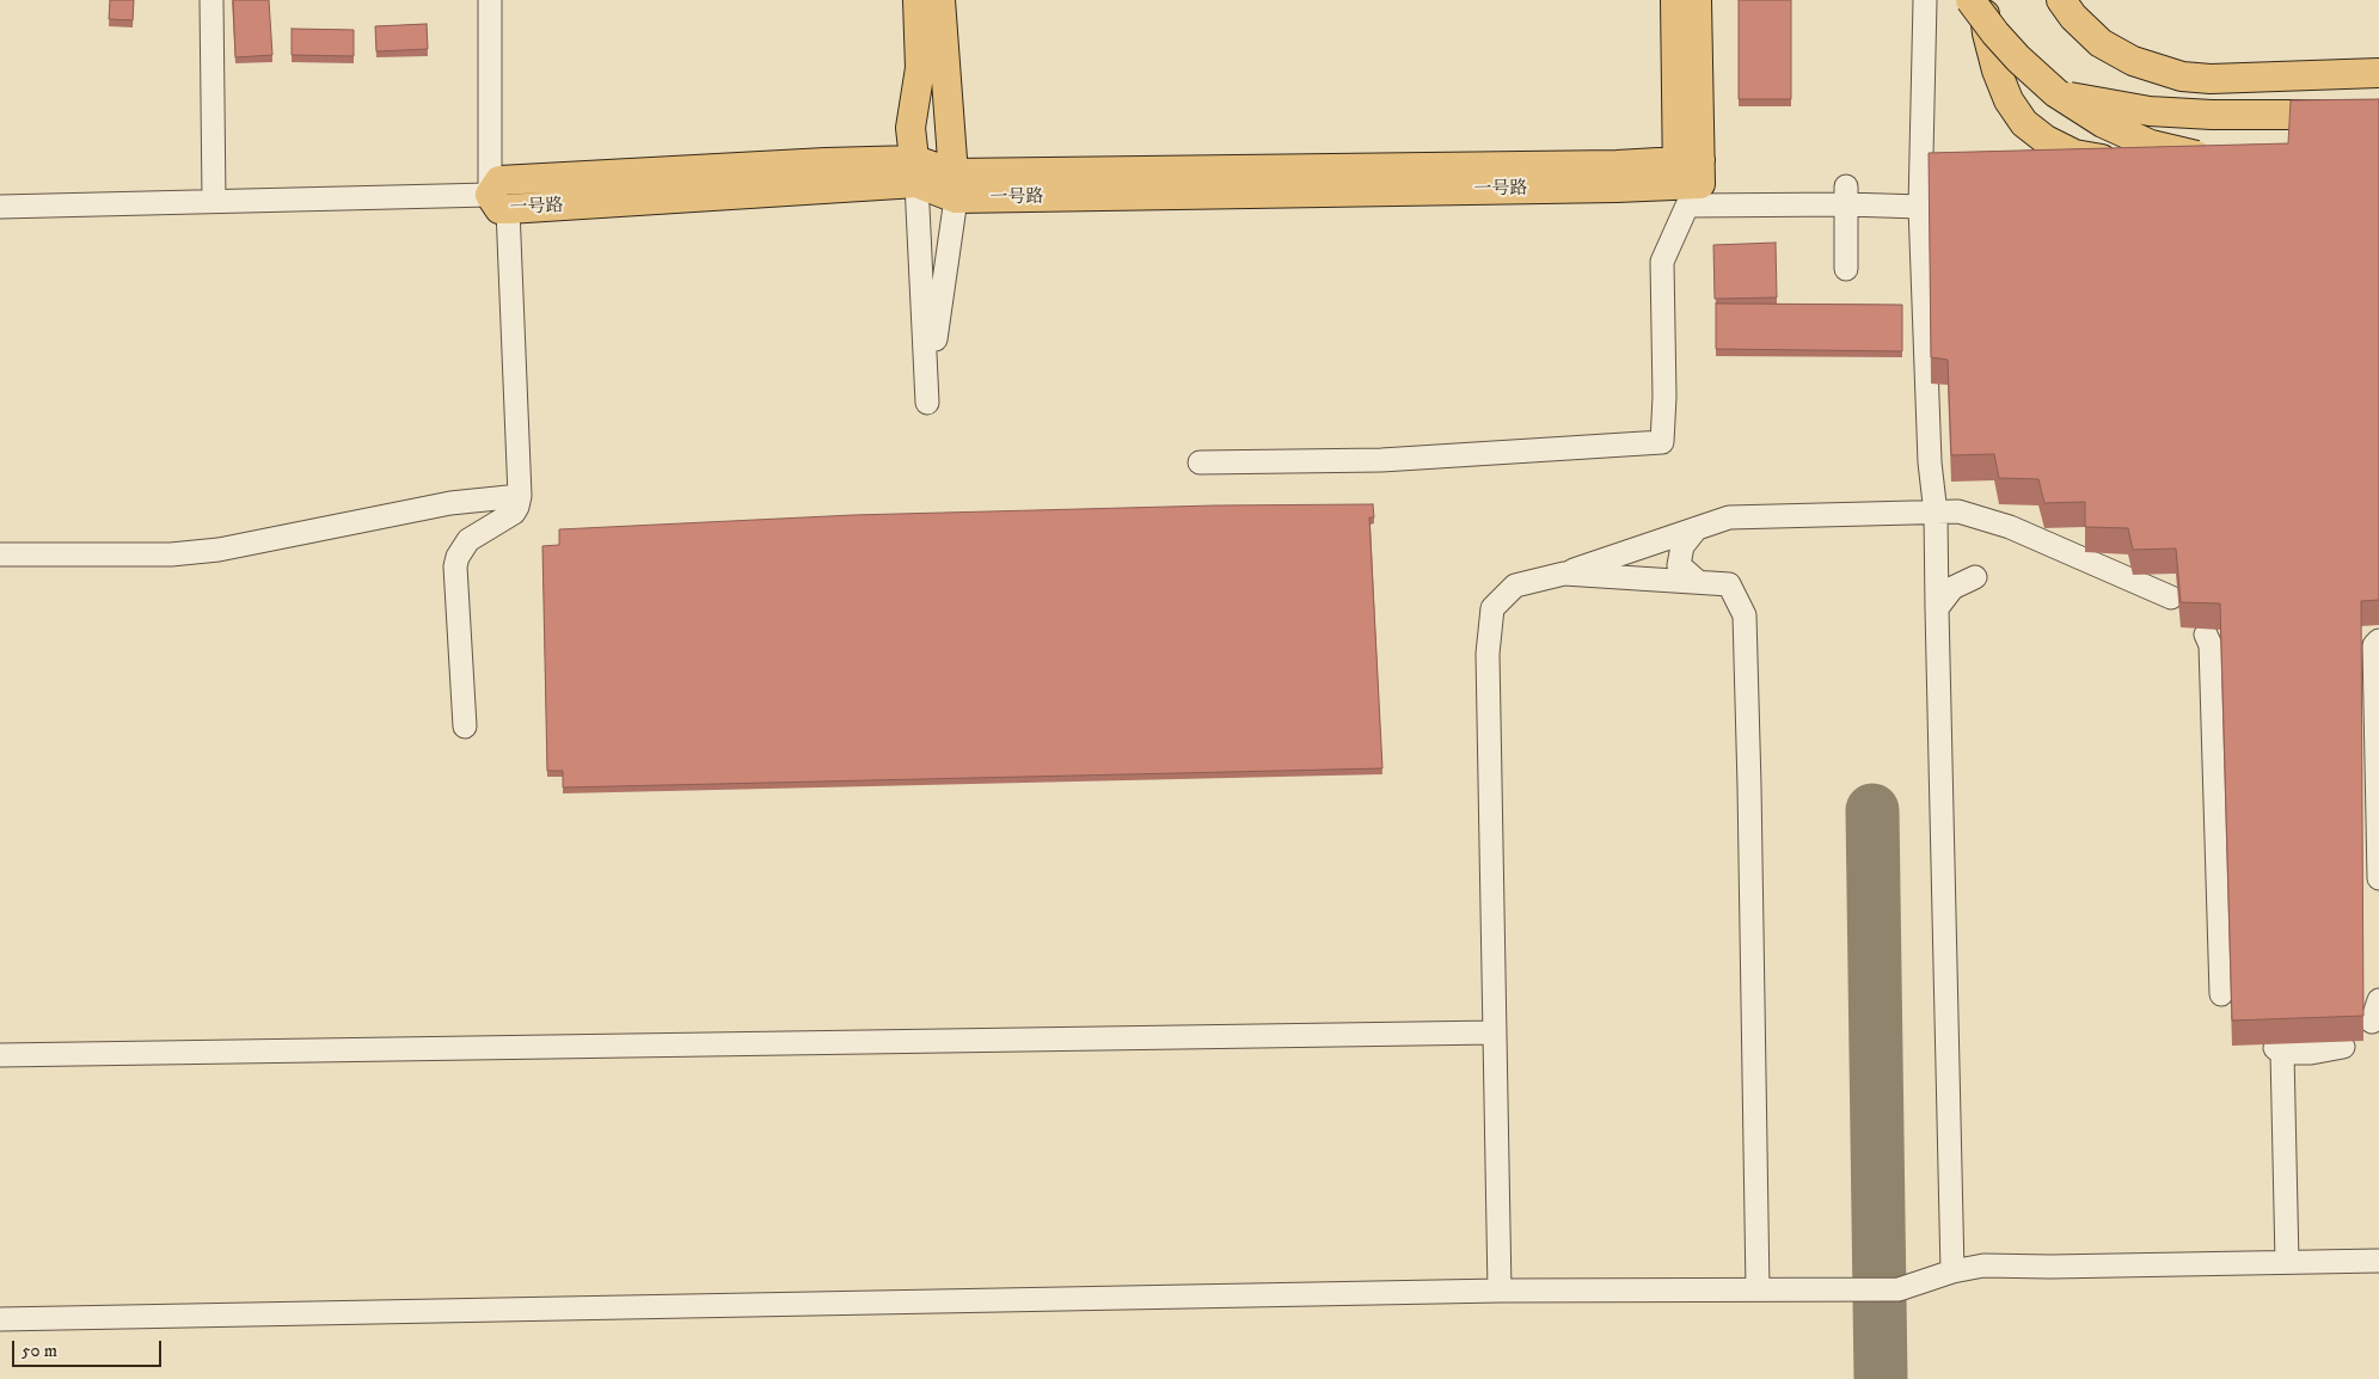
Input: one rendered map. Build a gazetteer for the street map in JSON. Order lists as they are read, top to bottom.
{
  "streets": {
    "main road": ["一号路"]
  },
  "scale_bar": "50 m"
}
